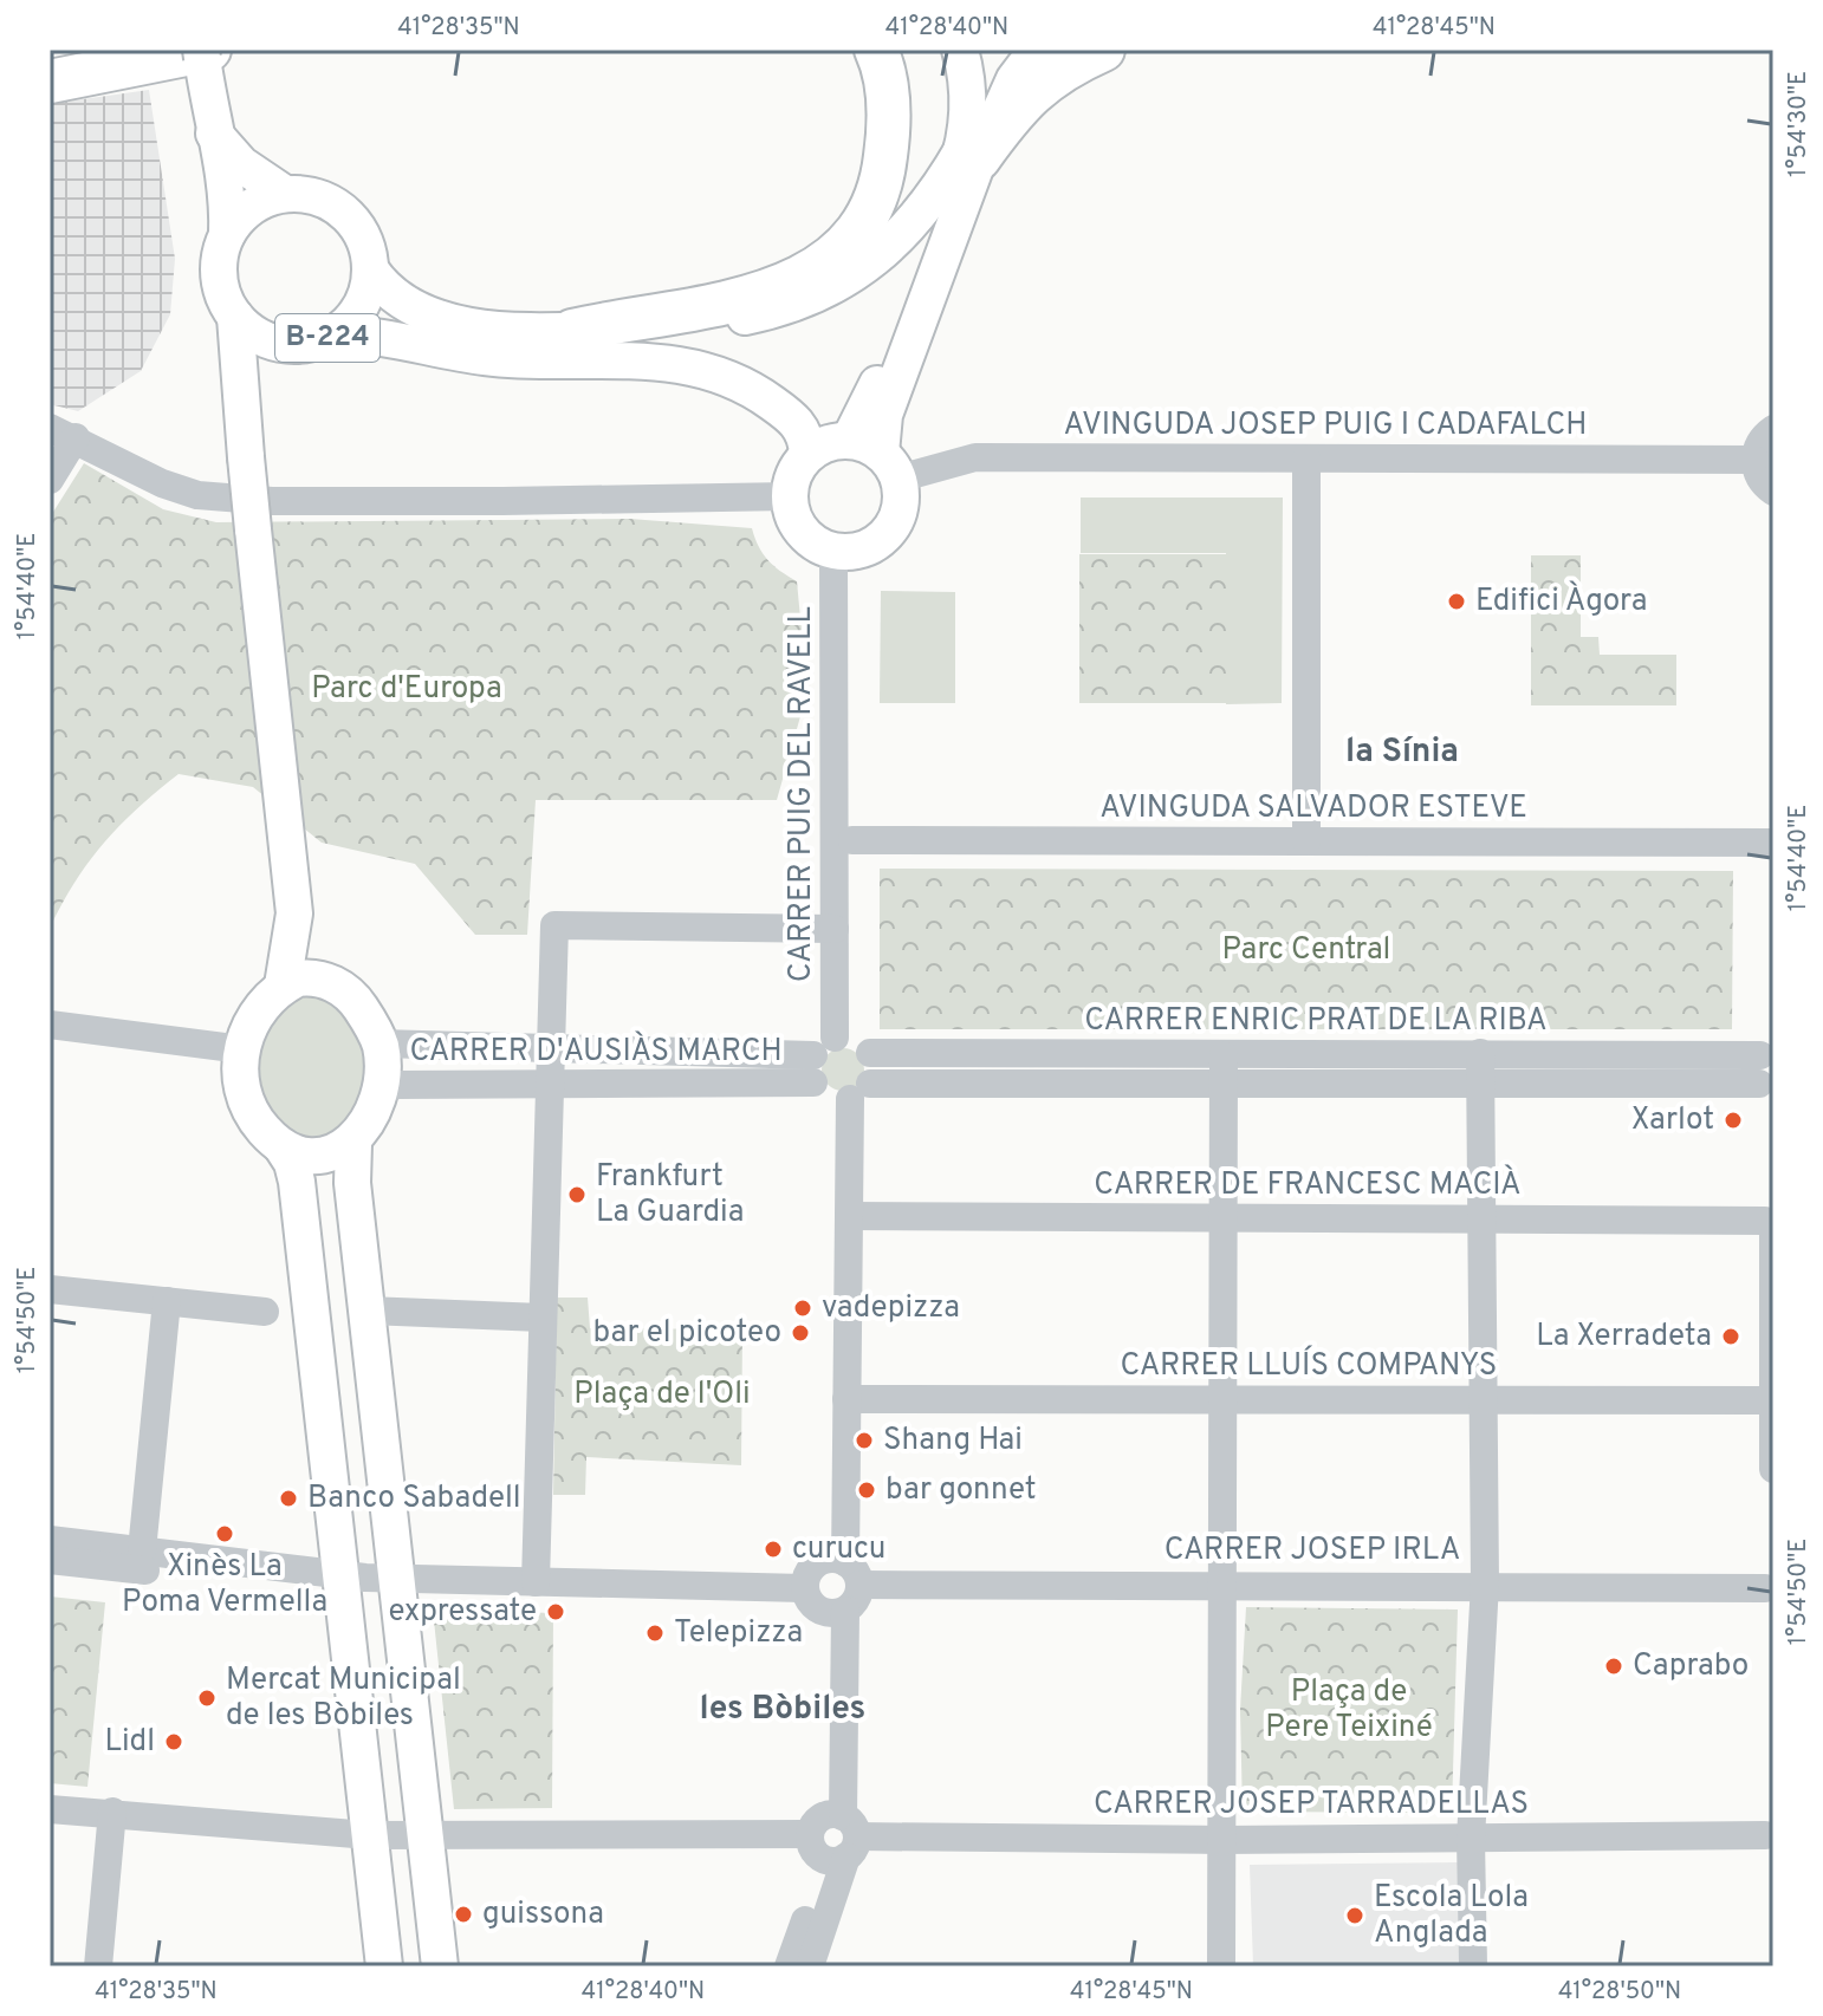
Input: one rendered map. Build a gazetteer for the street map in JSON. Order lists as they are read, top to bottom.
{
  "streets": {
    "highway": ["B-224"],
    "street": [
      "AVINGUDA JOSEP PUIG I CADAFALCH",
      "CARRER PUIG DEL RAVELL",
      "AVINGUDA SALVADOR ESTEVE",
      "CARRER ENRIC PRAT DE LA RIBA",
      "CARRER D'AUSIÀS MARCH",
      "CARRER DE FRANCESC MACIÀ",
      "CARRER LLUÍS COMPANYS",
      "CARRER JOSEP IRLA",
      "CARRER JOSEP TARRADELLAS"
    ]
  },
  "crossings": [
    ["B-224", "CARRER D'AUSIÀS MARCH"],
    ["AVINGUDA JOSEP PUIG I CADAFALCH", "CARRER PUIG DEL RAVELL"],
    ["CARRER PUIG DEL RAVELL", "AVINGUDA SALVADOR ESTEVE"],
    ["CARRER PUIG DEL RAVELL", "CARRER ENRIC PRAT DE LA RIBA"],
    ["CARRER PUIG DEL RAVELL", "CARRER D'AUSIÀS MARCH"],
    ["CARRER PUIG DEL RAVELL", "CARRER DE FRANCESC MACIÀ"],
    ["CARRER PUIG DEL RAVELL", "CARRER LLUÍS COMPANYS"],
    ["CARRER PUIG DEL RAVELL", "CARRER JOSEP IRLA"],
    ["CARRER ENRIC PRAT DE LA RIBA", "CARRER D'AUSIÀS MARCH"]
  ],
  "districts": ["la Sínia", "les Bòbiles"],
  "parks": [
    "Parc d'Europa",
    "Parc Central",
    "Plaça de l'Oli",
    "Plaça de Pere Teixiné"
  ],
  "places": [
    "Edifici Àgora",
    "Xarlot",
    "Frankfurt La Guardia",
    "vadepizza",
    "bar el picoteo",
    "La Xerradeta",
    "Shang Hai",
    "bar gonnet",
    "Banco Sabadell",
    "Xinès La Poma Vermella",
    "curucu",
    "expressate",
    "Telepizza",
    "Caprabo",
    "Mercat Municipal de les Bòbiles",
    "Lidl",
    "guissona",
    "Escola Lola Anglada"
  ],
  "coordinates": [
    "41°28'35\"N",
    "41°28'40\"N",
    "41°28'45\"N",
    "1°54'30\"E",
    "1°54'40\"E",
    "1°54'50\"E",
    "41°28'50\"N"
  ]
}
